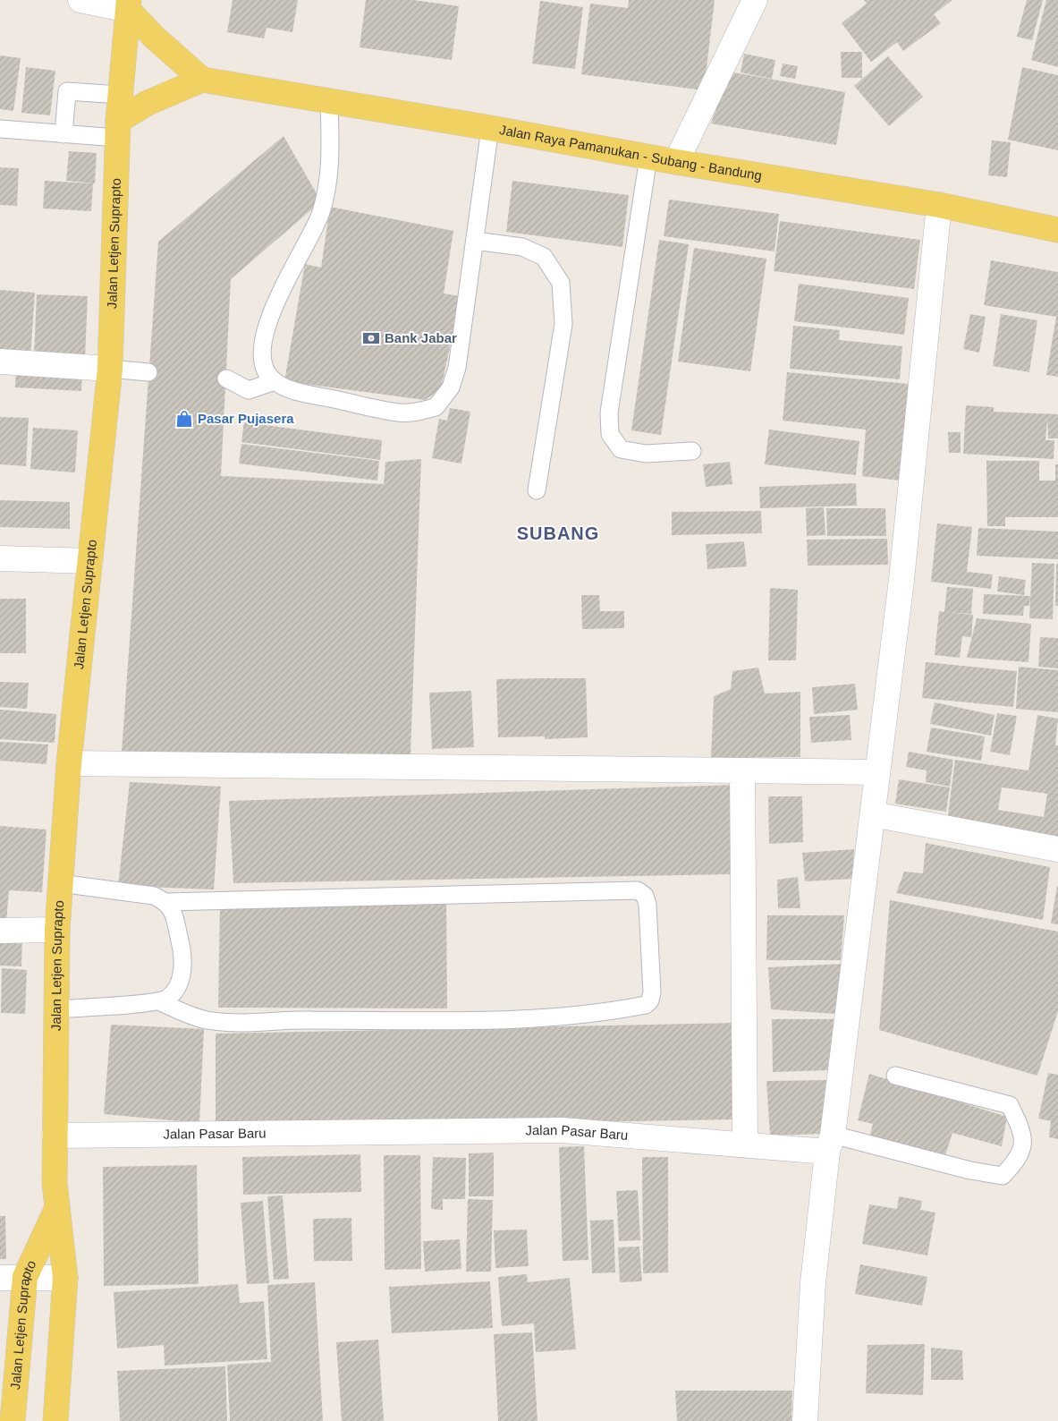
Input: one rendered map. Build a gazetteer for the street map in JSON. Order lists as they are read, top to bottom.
{
  "streets": {
    "main road": ["Jalan Raya Pamanukan - Subang - Bandung", "Jalan Letjen Suprapto"],
    "street": ["Jalan Pasar Baru"]
  },
  "crossings": [
    ["Jalan Letjen Suprapto", "Jalan Pasar Baru"]
  ],
  "districts": ["SUBANG"],
  "places": {
    "bank": ["Bank Jabar"],
    "shop": ["Pasar Pujasera"]
  }
}
